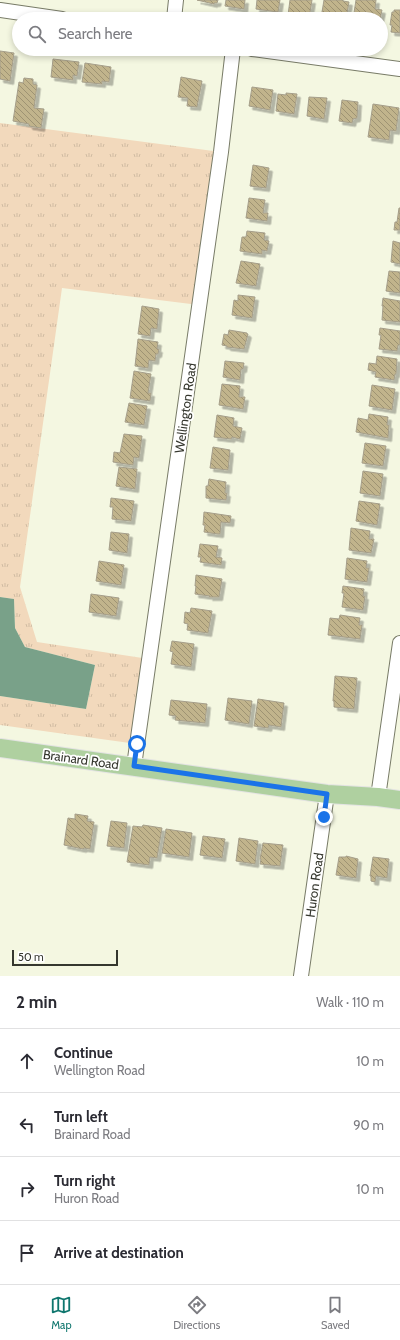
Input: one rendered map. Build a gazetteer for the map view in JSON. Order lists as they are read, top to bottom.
{
  "streets": {
    "main road": ["Brainard Road"],
    "street": ["Wellington Road", "Huron Road"]
  },
  "crossings": [
    ["Wellington Road", "Brainard Road"],
    ["Brainard Road", "Huron Road"]
  ],
  "scale_bar": "50 m",
  "page": {
    "search": "Search here",
    "scale": "50 m",
    "heading": ["2 min", "Walk · 110 m"],
    "list": [
      ["Continue", "Wellington Road", "10 m"],
      ["Turn left", "Brainard Road", "90 m"],
      ["Turn right", "Huron Road", "10 m"],
      "Arrive at destination"
    ],
    "nav": ["Map", "Directions", "Saved"]
  }
}
